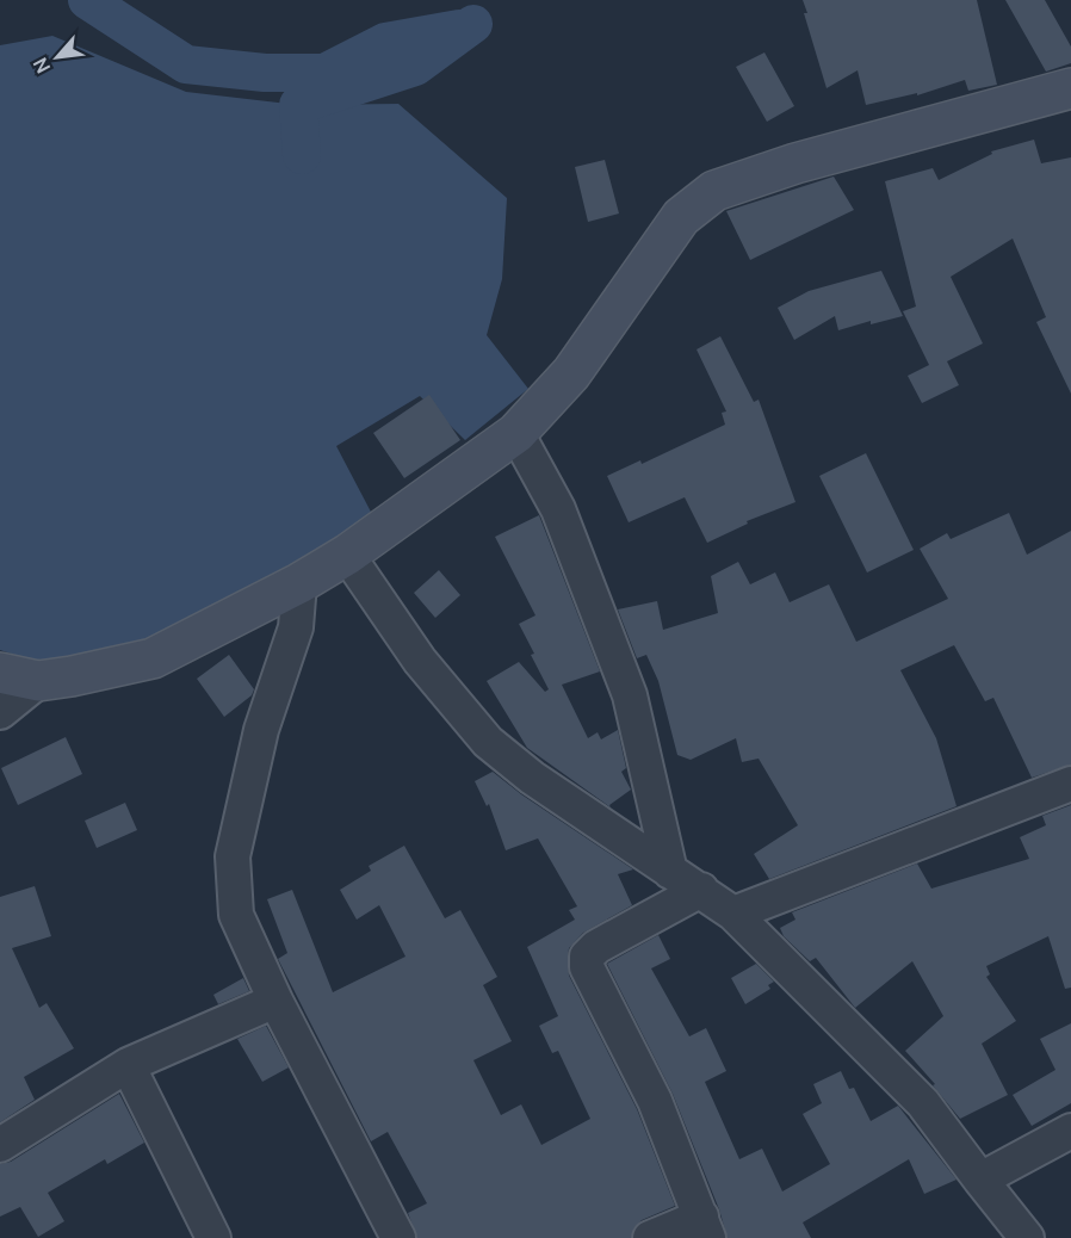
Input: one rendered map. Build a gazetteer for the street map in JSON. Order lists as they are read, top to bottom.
{
  "north": "bottom left"
}
